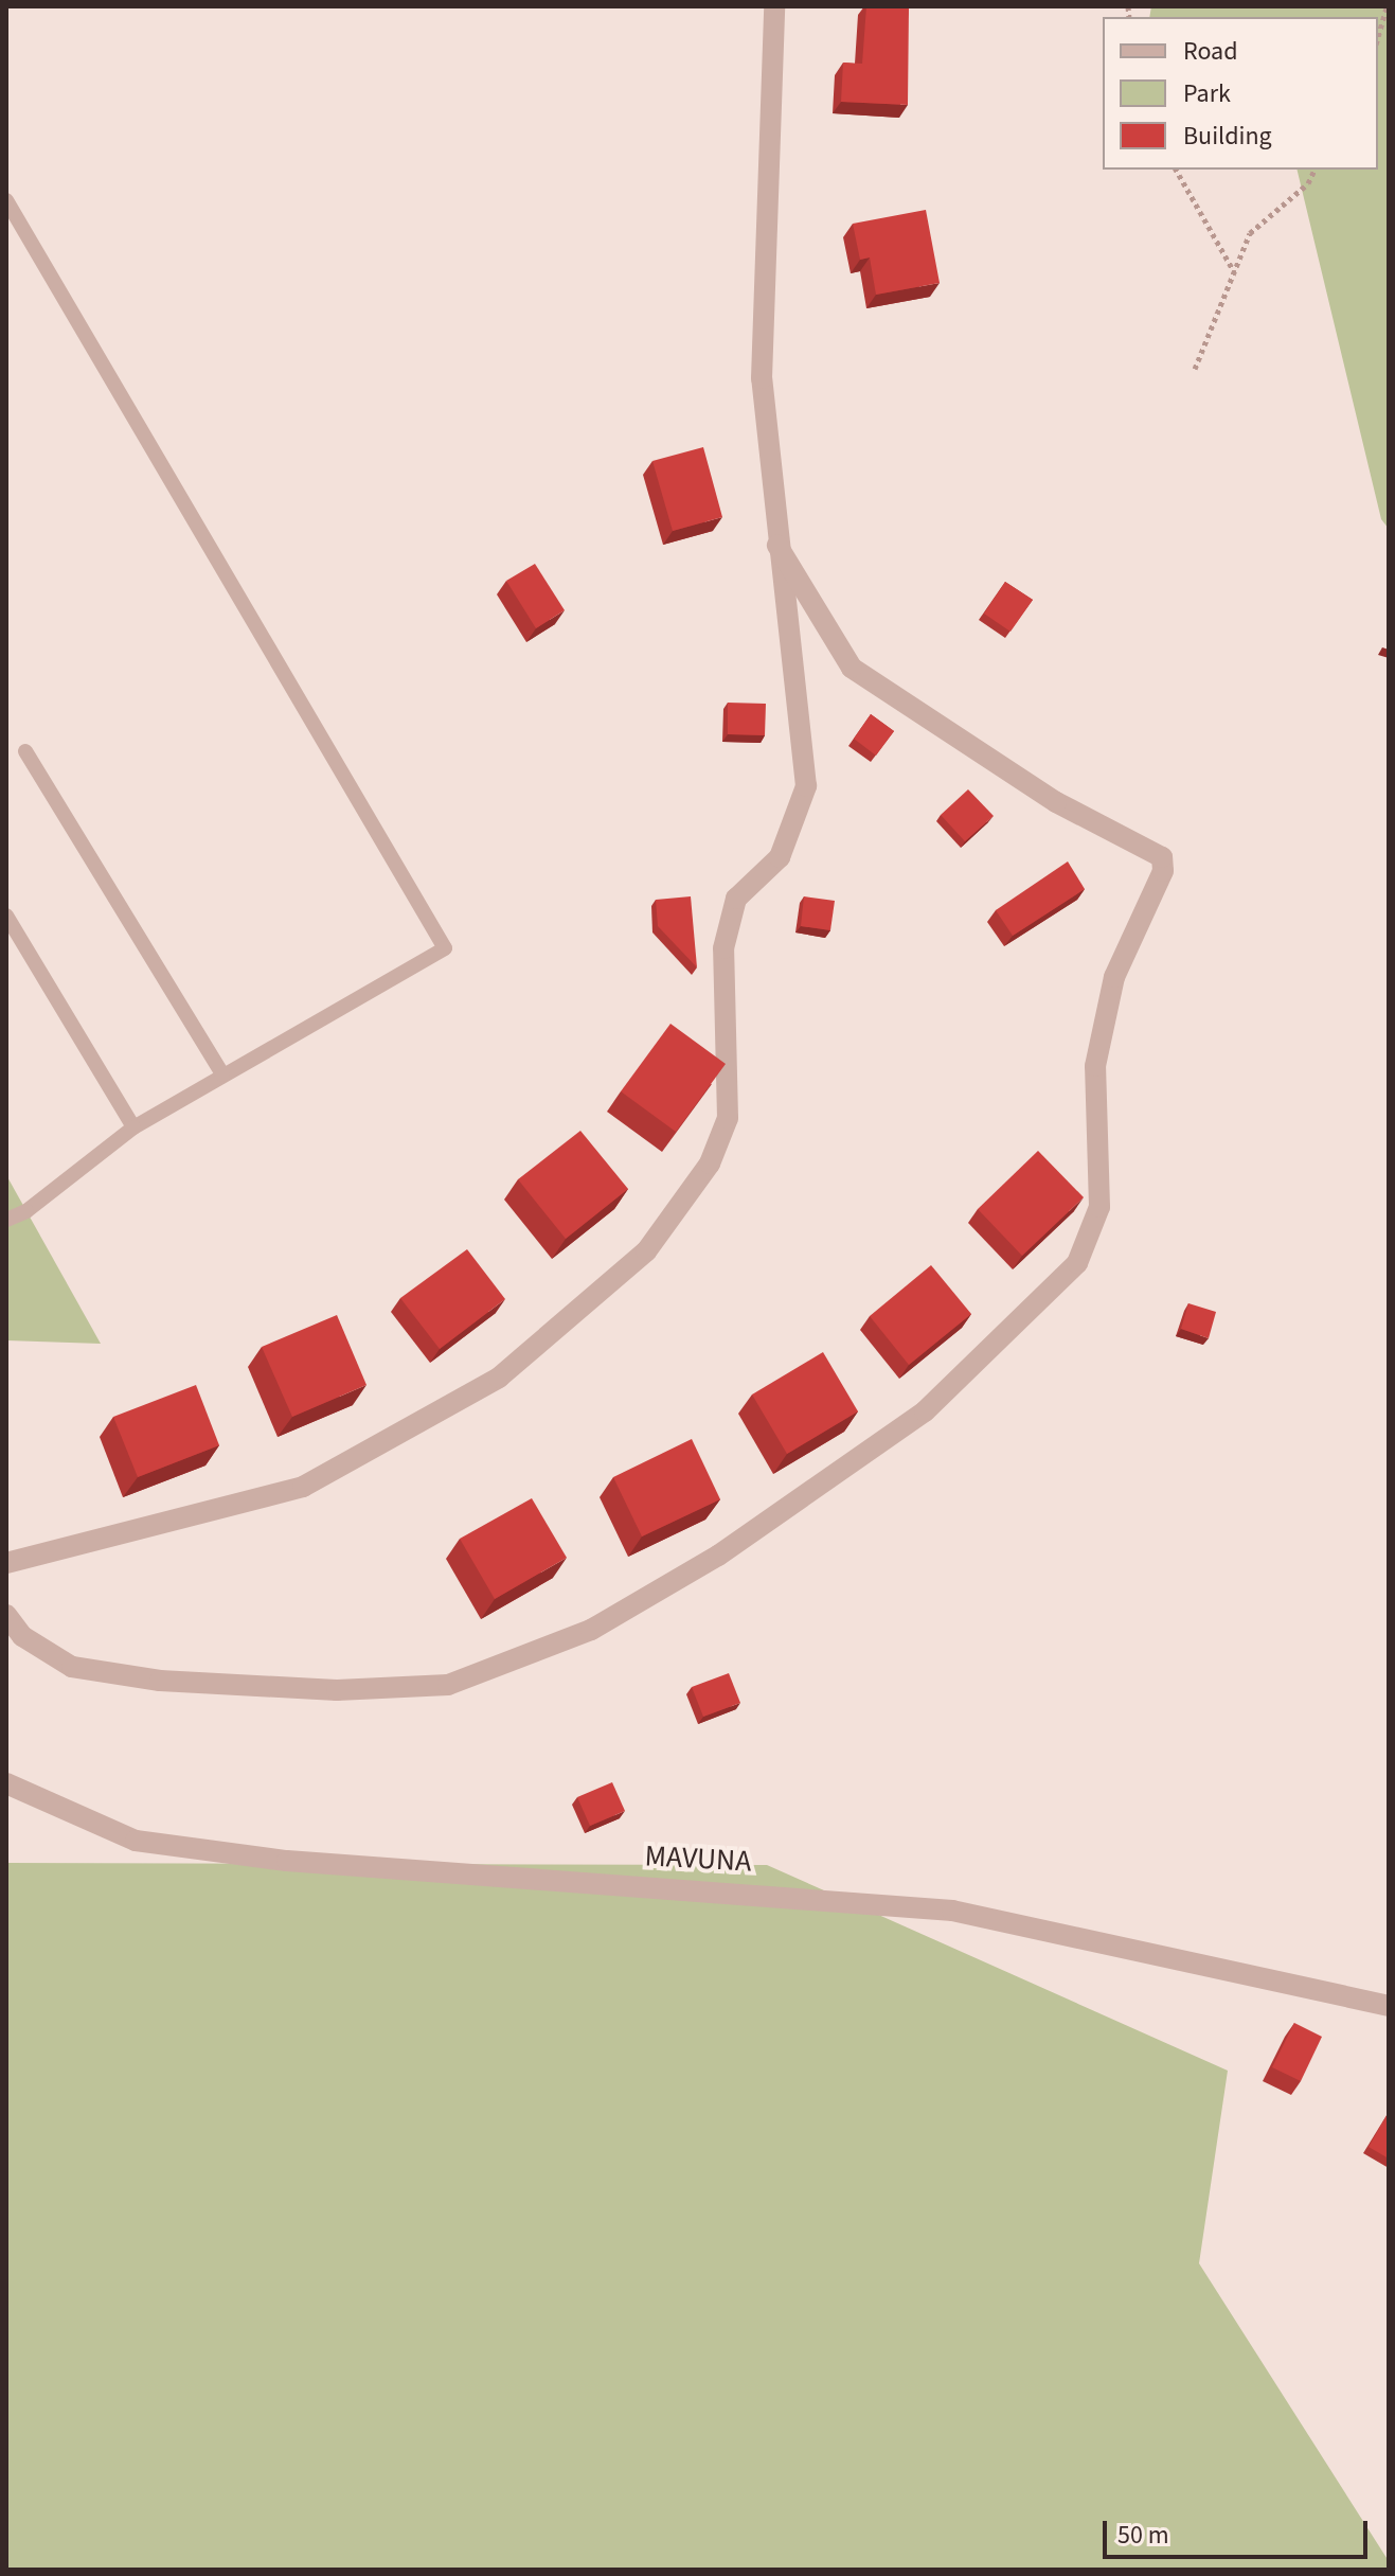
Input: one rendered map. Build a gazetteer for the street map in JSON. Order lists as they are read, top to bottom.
{
  "streets": {
    "street": ["MAVUNA"]
  },
  "legend": ["Road", "Park", "Building"],
  "scale_bar": "50 m"
}
